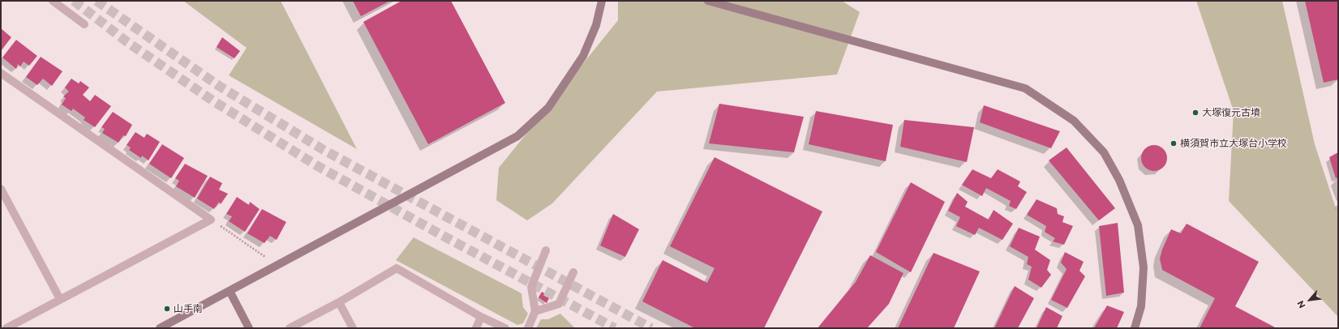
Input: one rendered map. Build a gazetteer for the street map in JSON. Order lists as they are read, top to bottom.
{
  "places": ["大塚復元古墳", "横須賀市立大塚台小学校", "山手南"],
  "north": "bottom left"
}
